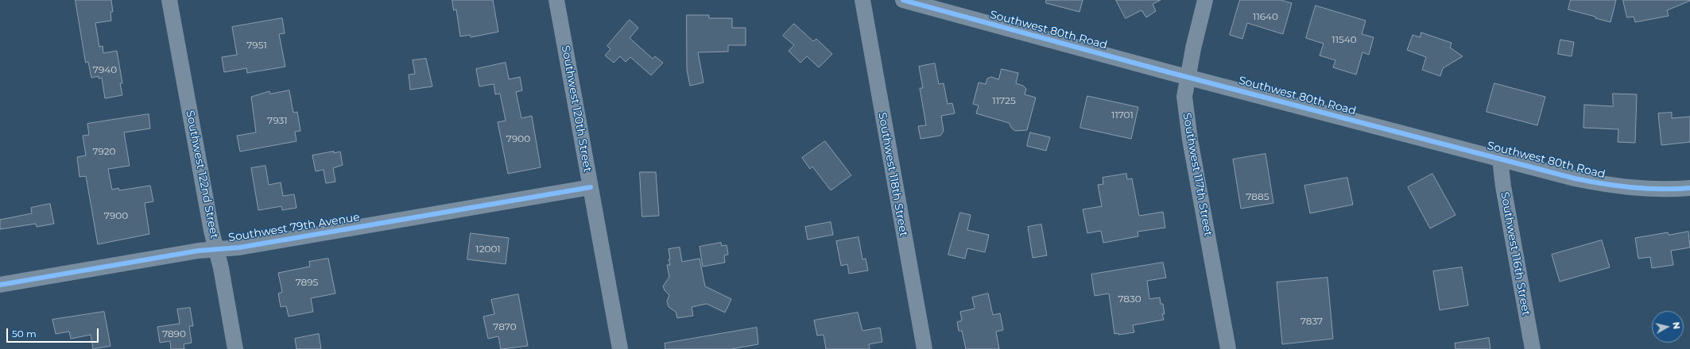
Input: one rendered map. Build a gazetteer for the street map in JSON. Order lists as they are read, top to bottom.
{
  "streets": {
    "street": [
      "Southwest 80th Road",
      "Southwest 120th Street",
      "Southwest 122nd Street",
      "Southwest 118th Street",
      "Southwest 117th Street",
      "Southwest 79th Avenue",
      "Southwest 116th Street"
    ]
  },
  "crossings": [
    ["Southwest 80th Road", "Southwest 117th Street"],
    ["Southwest 80th Road", "Southwest 116th Street"],
    ["Southwest 120th Street", "Southwest 79th Avenue"],
    ["Southwest 122nd Street", "Southwest 79th Avenue"]
  ],
  "house_numbers": [
    "11640",
    "11540",
    "7951",
    "7940",
    "11725",
    "11701",
    "7931",
    "7900",
    "7920",
    "7885",
    "7900",
    "12001",
    "7895",
    "7830",
    "7837",
    "7870",
    "7890"
  ],
  "scale_bar": "50 m",
  "north": "right"
}
